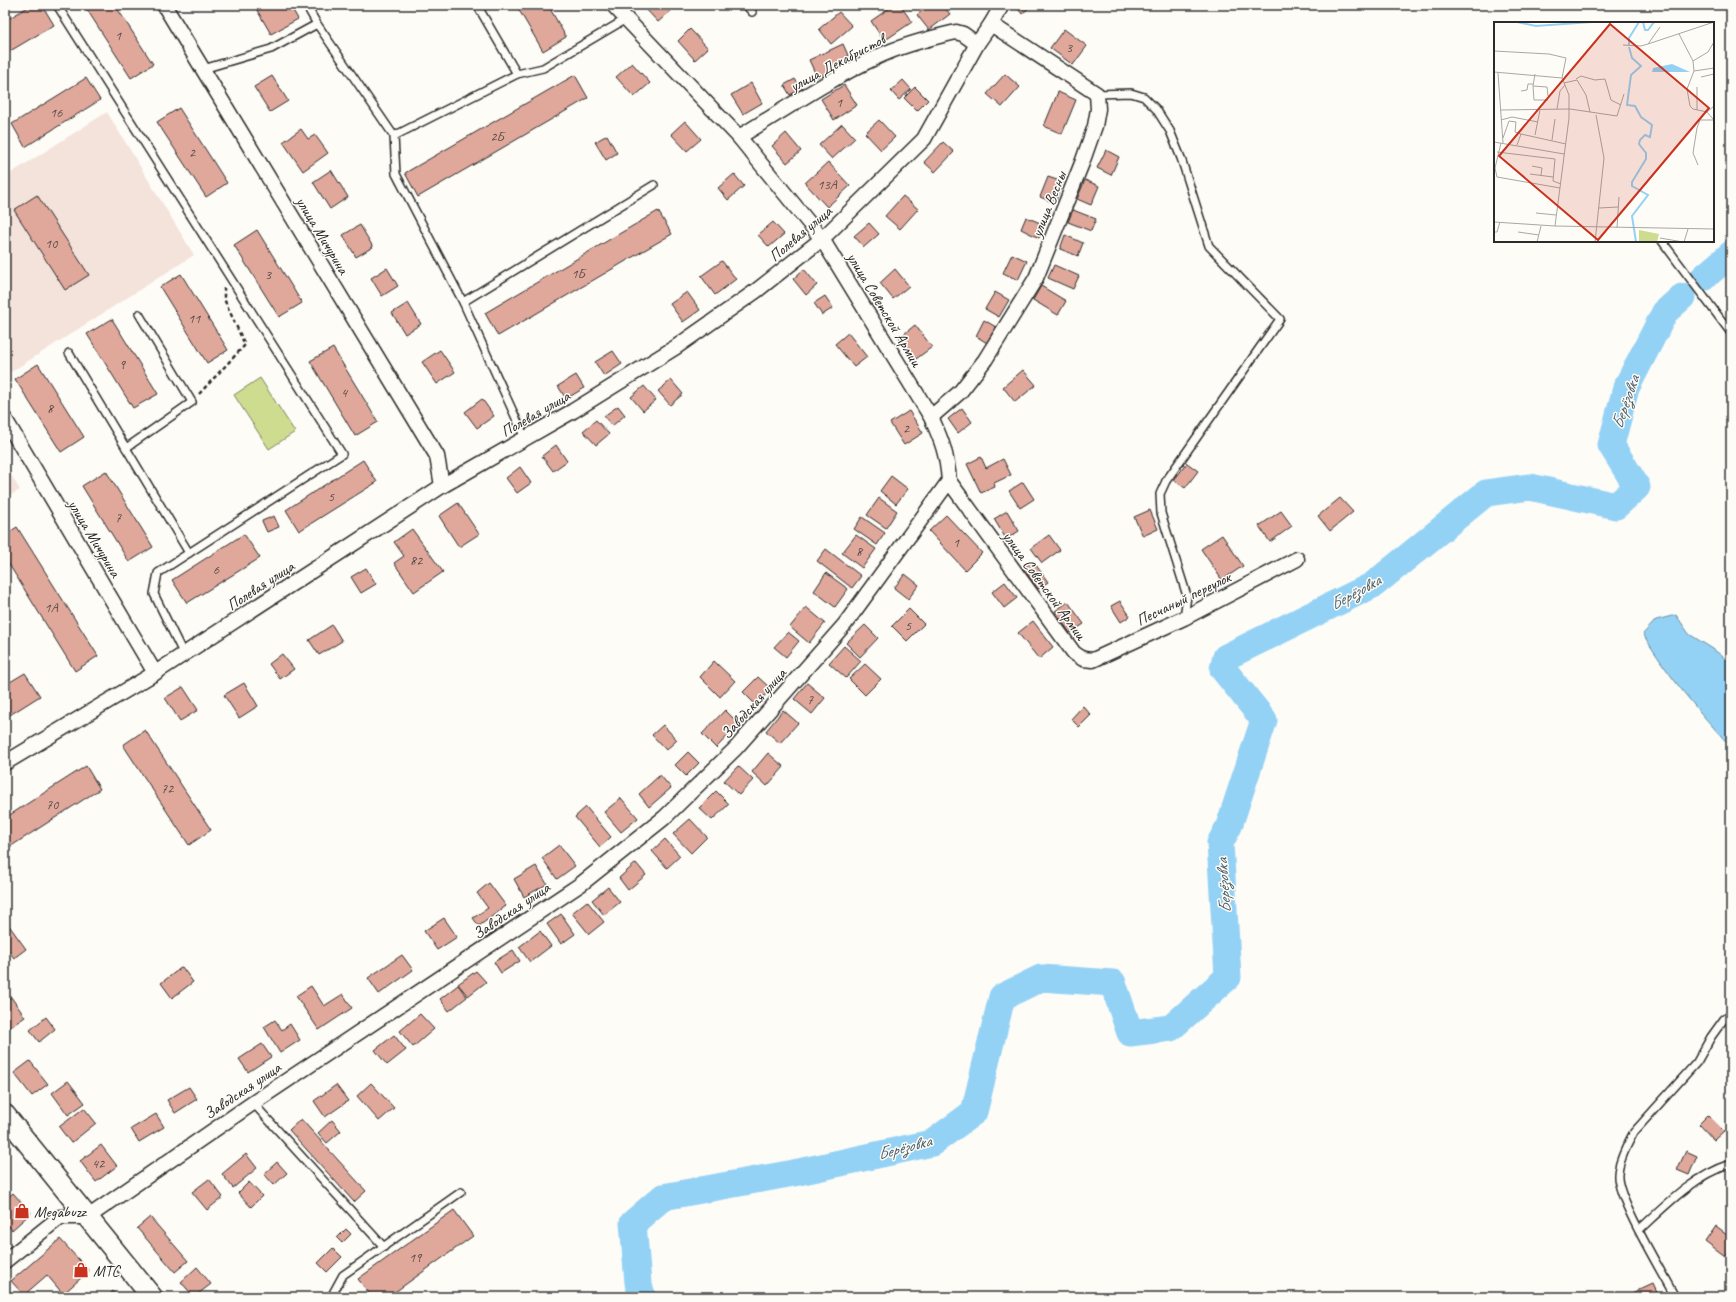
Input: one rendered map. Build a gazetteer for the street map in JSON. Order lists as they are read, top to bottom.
{
  "streets": {
    "street": [
      "улица Декабристов",
      "улица Весны",
      "Полевая улица",
      "улица Мичурина",
      "улица Советской Армии",
      "Песчаный переулок",
      "Заводская улица"
    ]
  },
  "crossings": [
    ["улица Декабристов", "Полевая улица"],
    ["улица Декабристов", "улица Советской Армии"],
    ["улица Весны", "улица Советской Армии"],
    ["Полевая улица", "улица Мичурина"],
    ["Полевая улица", "улица Советской Армии"],
    ["улица Советской Армии", "Песчаный переулок"],
    ["улица Советской Армии", "Заводская улица"]
  ],
  "water": ["Берёзовка"],
  "places": {
    "shop": ["Megabuzz", "МТС"]
  },
  "house_numbers": [
    "1",
    "3",
    "1",
    "16",
    "2Б",
    "2",
    "13А",
    "10",
    "1Б",
    "3",
    "11",
    "9",
    "4",
    "8",
    "2",
    "5",
    "7",
    "1",
    "8",
    "82",
    "6",
    "1А",
    "5",
    "7",
    "72",
    "70",
    "42",
    "19"
  ]
}
